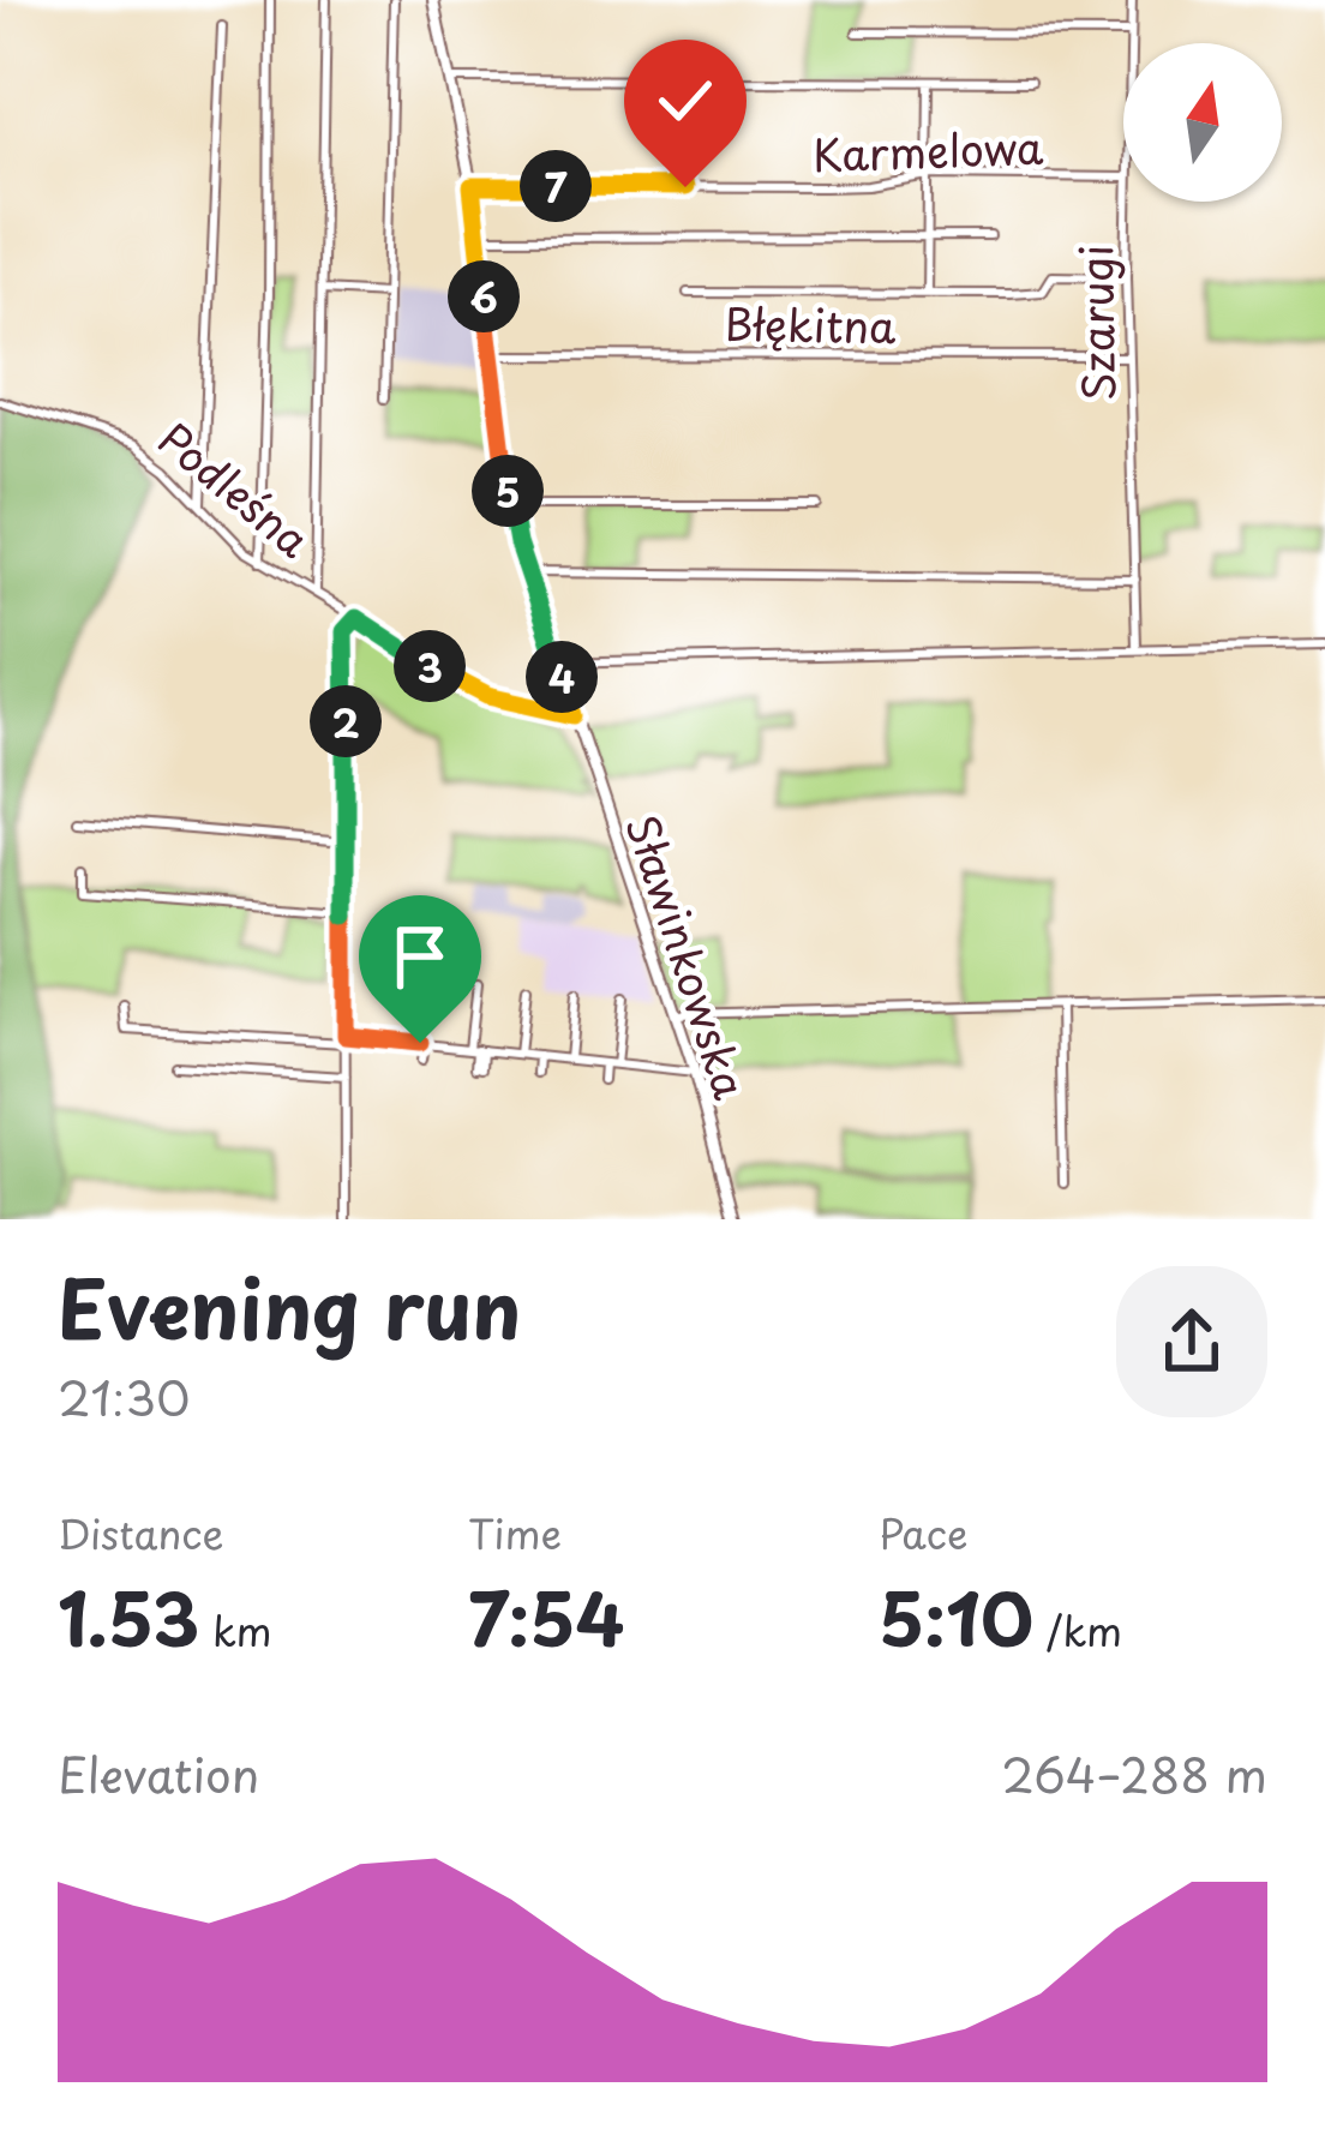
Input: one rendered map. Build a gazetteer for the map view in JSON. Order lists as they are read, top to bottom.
{
  "streets": {
    "street": [
      "Karmelowa",
      "Szarugi",
      "Błękitna",
      "Podleśna",
      "Sławinkowska"
    ]
  },
  "crossings": [
    ["Karmelowa", "Sławinkowska"],
    ["Szarugi", "Błękitna"],
    ["Błękitna", "Sławinkowska"],
    ["Podleśna", "Sławinkowska"]
  ],
  "north": "top",
  "page": {
    "pins": [
      "7",
      "6",
      "5",
      "3",
      "4",
      "2"
    ],
    "heading": ["Evening run", "21:30"],
    "stats": [
      ["Distance", "1.53 km"],
      ["Time", "7:54"],
      ["Pace", "5:10 /km"]
    ],
    "chart": ["Elevation", "264–288 m"]
  }
}
